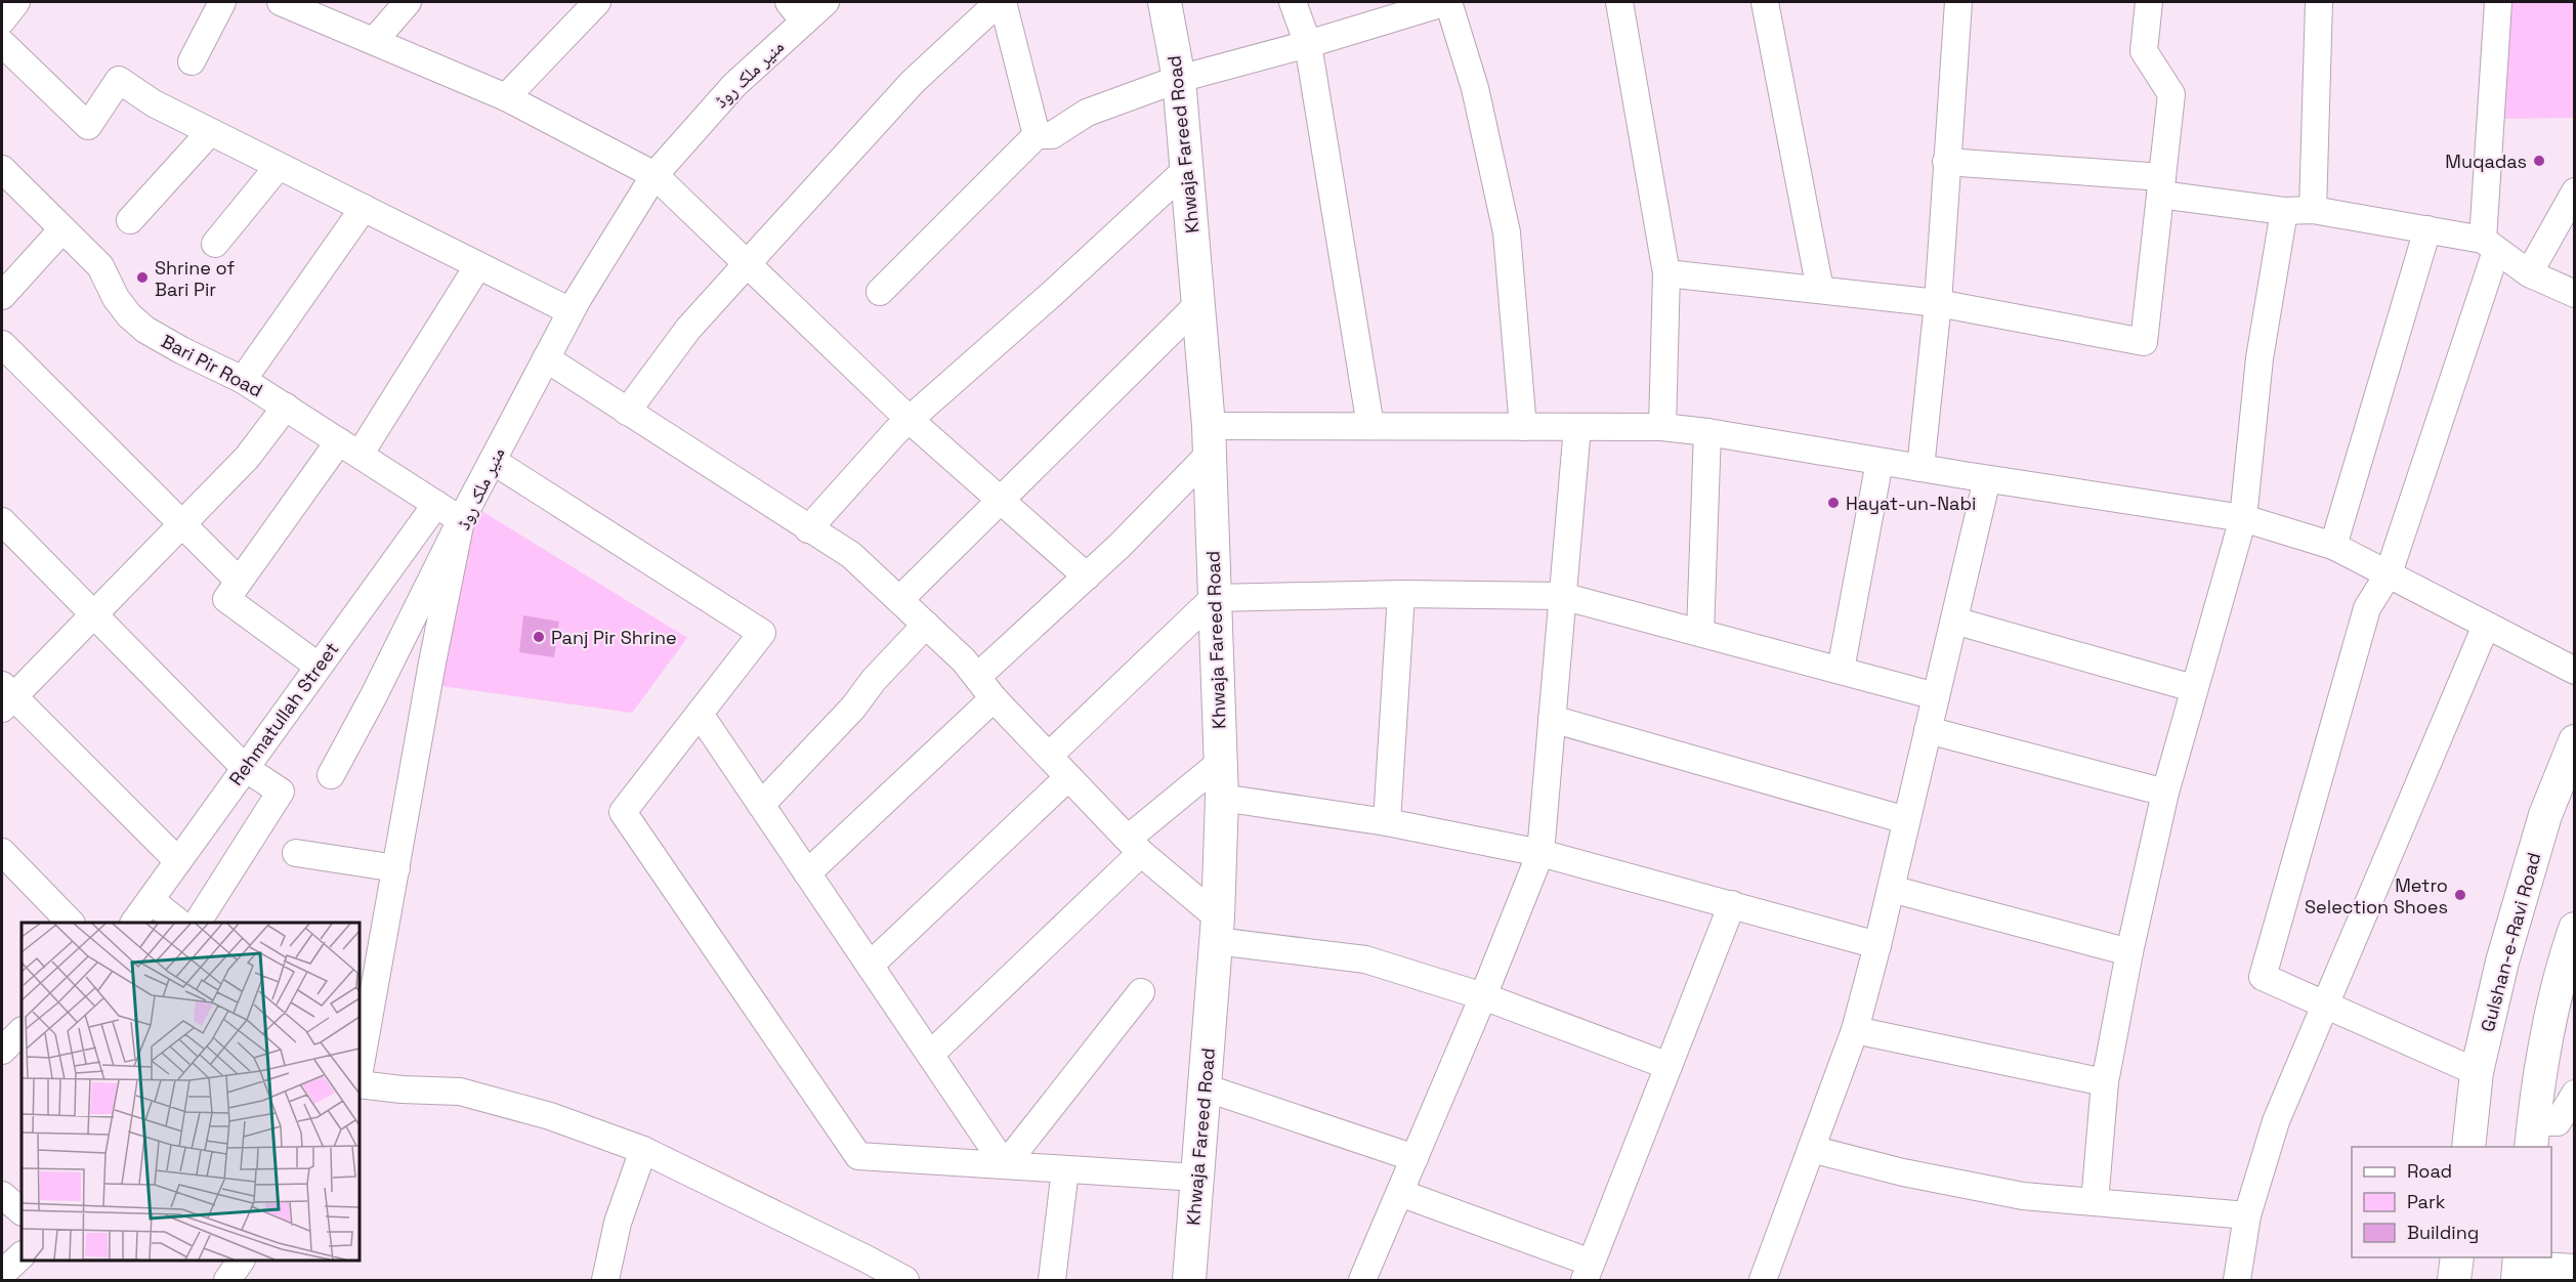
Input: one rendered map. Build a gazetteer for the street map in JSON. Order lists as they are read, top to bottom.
{
  "streets": {
    "main road": ["Khwaja Fareed Road", "Gulshan-e-Ravi Road"],
    "street": ["منیر ملک روڈ", "Bari Pir Road", "Rehmatullah Street"]
  },
  "crossings": [
    ["منیر ملک روڈ", "Bari Pir Road"],
    ["Bari Pir Road", "Rehmatullah Street"]
  ],
  "places": [
    "Muqadas",
    "Shrine of Bari Pir",
    "Hayat-un-Nabi",
    "Panj Pir Shrine",
    "Metro Selection Shoes"
  ],
  "legend": ["Road", "Park", "Building"]
}
